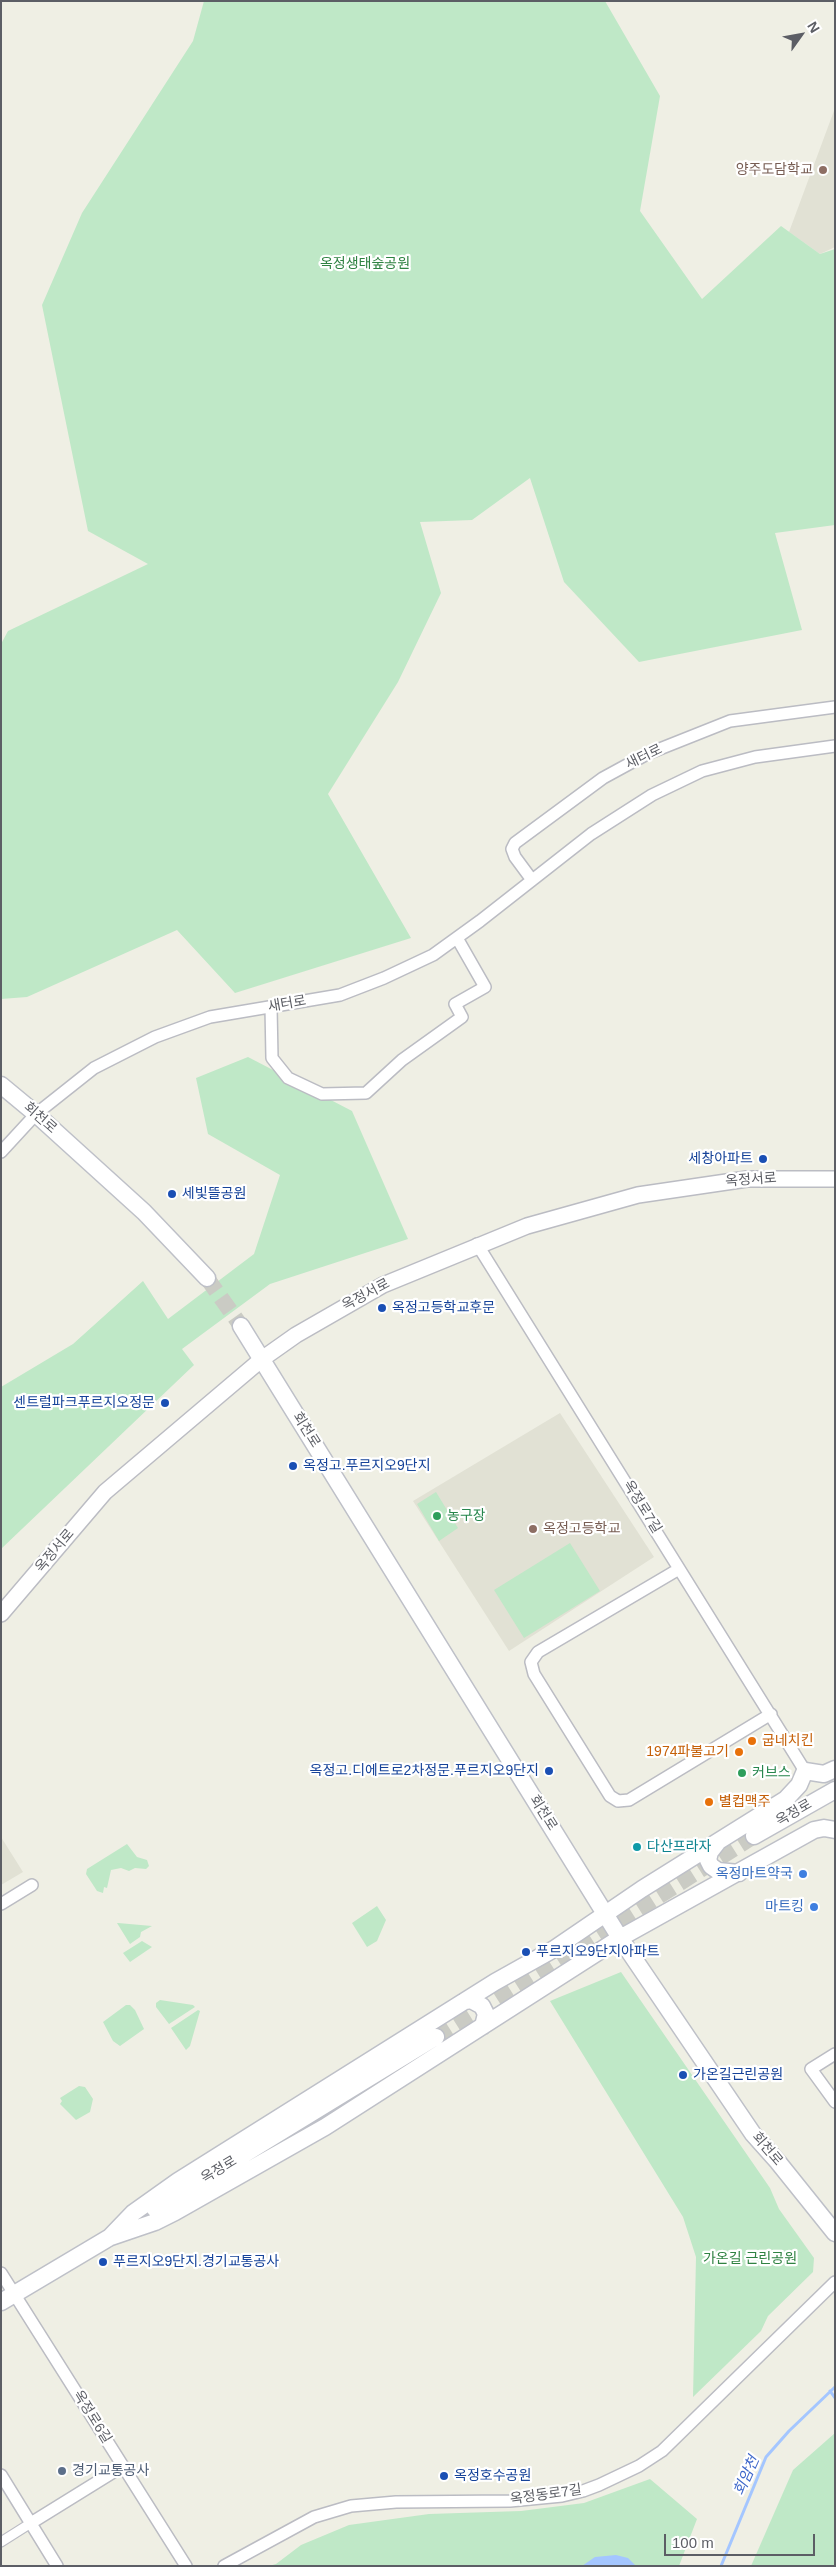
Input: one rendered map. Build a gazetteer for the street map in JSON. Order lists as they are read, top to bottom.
{
  "streets": {
    "main road": ["회천로", "옥정로"],
    "street": [
      "새터로",
      "옥정서로",
      "옥정로7길",
      "옥정로6길",
      "옥정동로7길"
    ]
  },
  "crossings": [
    ["새터로", "회천로"],
    ["회천로", "옥정서로"],
    ["옥정서로", "옥정로7길"],
    ["옥정로", "옥정로6길"]
  ],
  "water": ["회암천"],
  "parks": ["옥정생태숲공원", "가온길 근린공원"],
  "places": [
    "양주도담학교",
    "세창아파트",
    "세빛뜰공원",
    "옥정고등학교후문",
    "센트럴파크푸르지오정문",
    "옥정고.푸르지오9단지",
    "농구장",
    "옥정고등학교",
    "굽네치킨",
    "1974파불고기",
    "옥정고.디에트로2차정문.푸르지오9단지",
    "커브스",
    "별컵맥주",
    "다산프라자",
    "옥정마트약국",
    "마트킹",
    "푸르지오9단지아파트",
    "가온길근린공원",
    "푸르지오9단지.경기교통공사",
    "경기교통공사",
    "옥정호수공원"
  ],
  "scale_bar": "100 m",
  "north": "top right"
}
